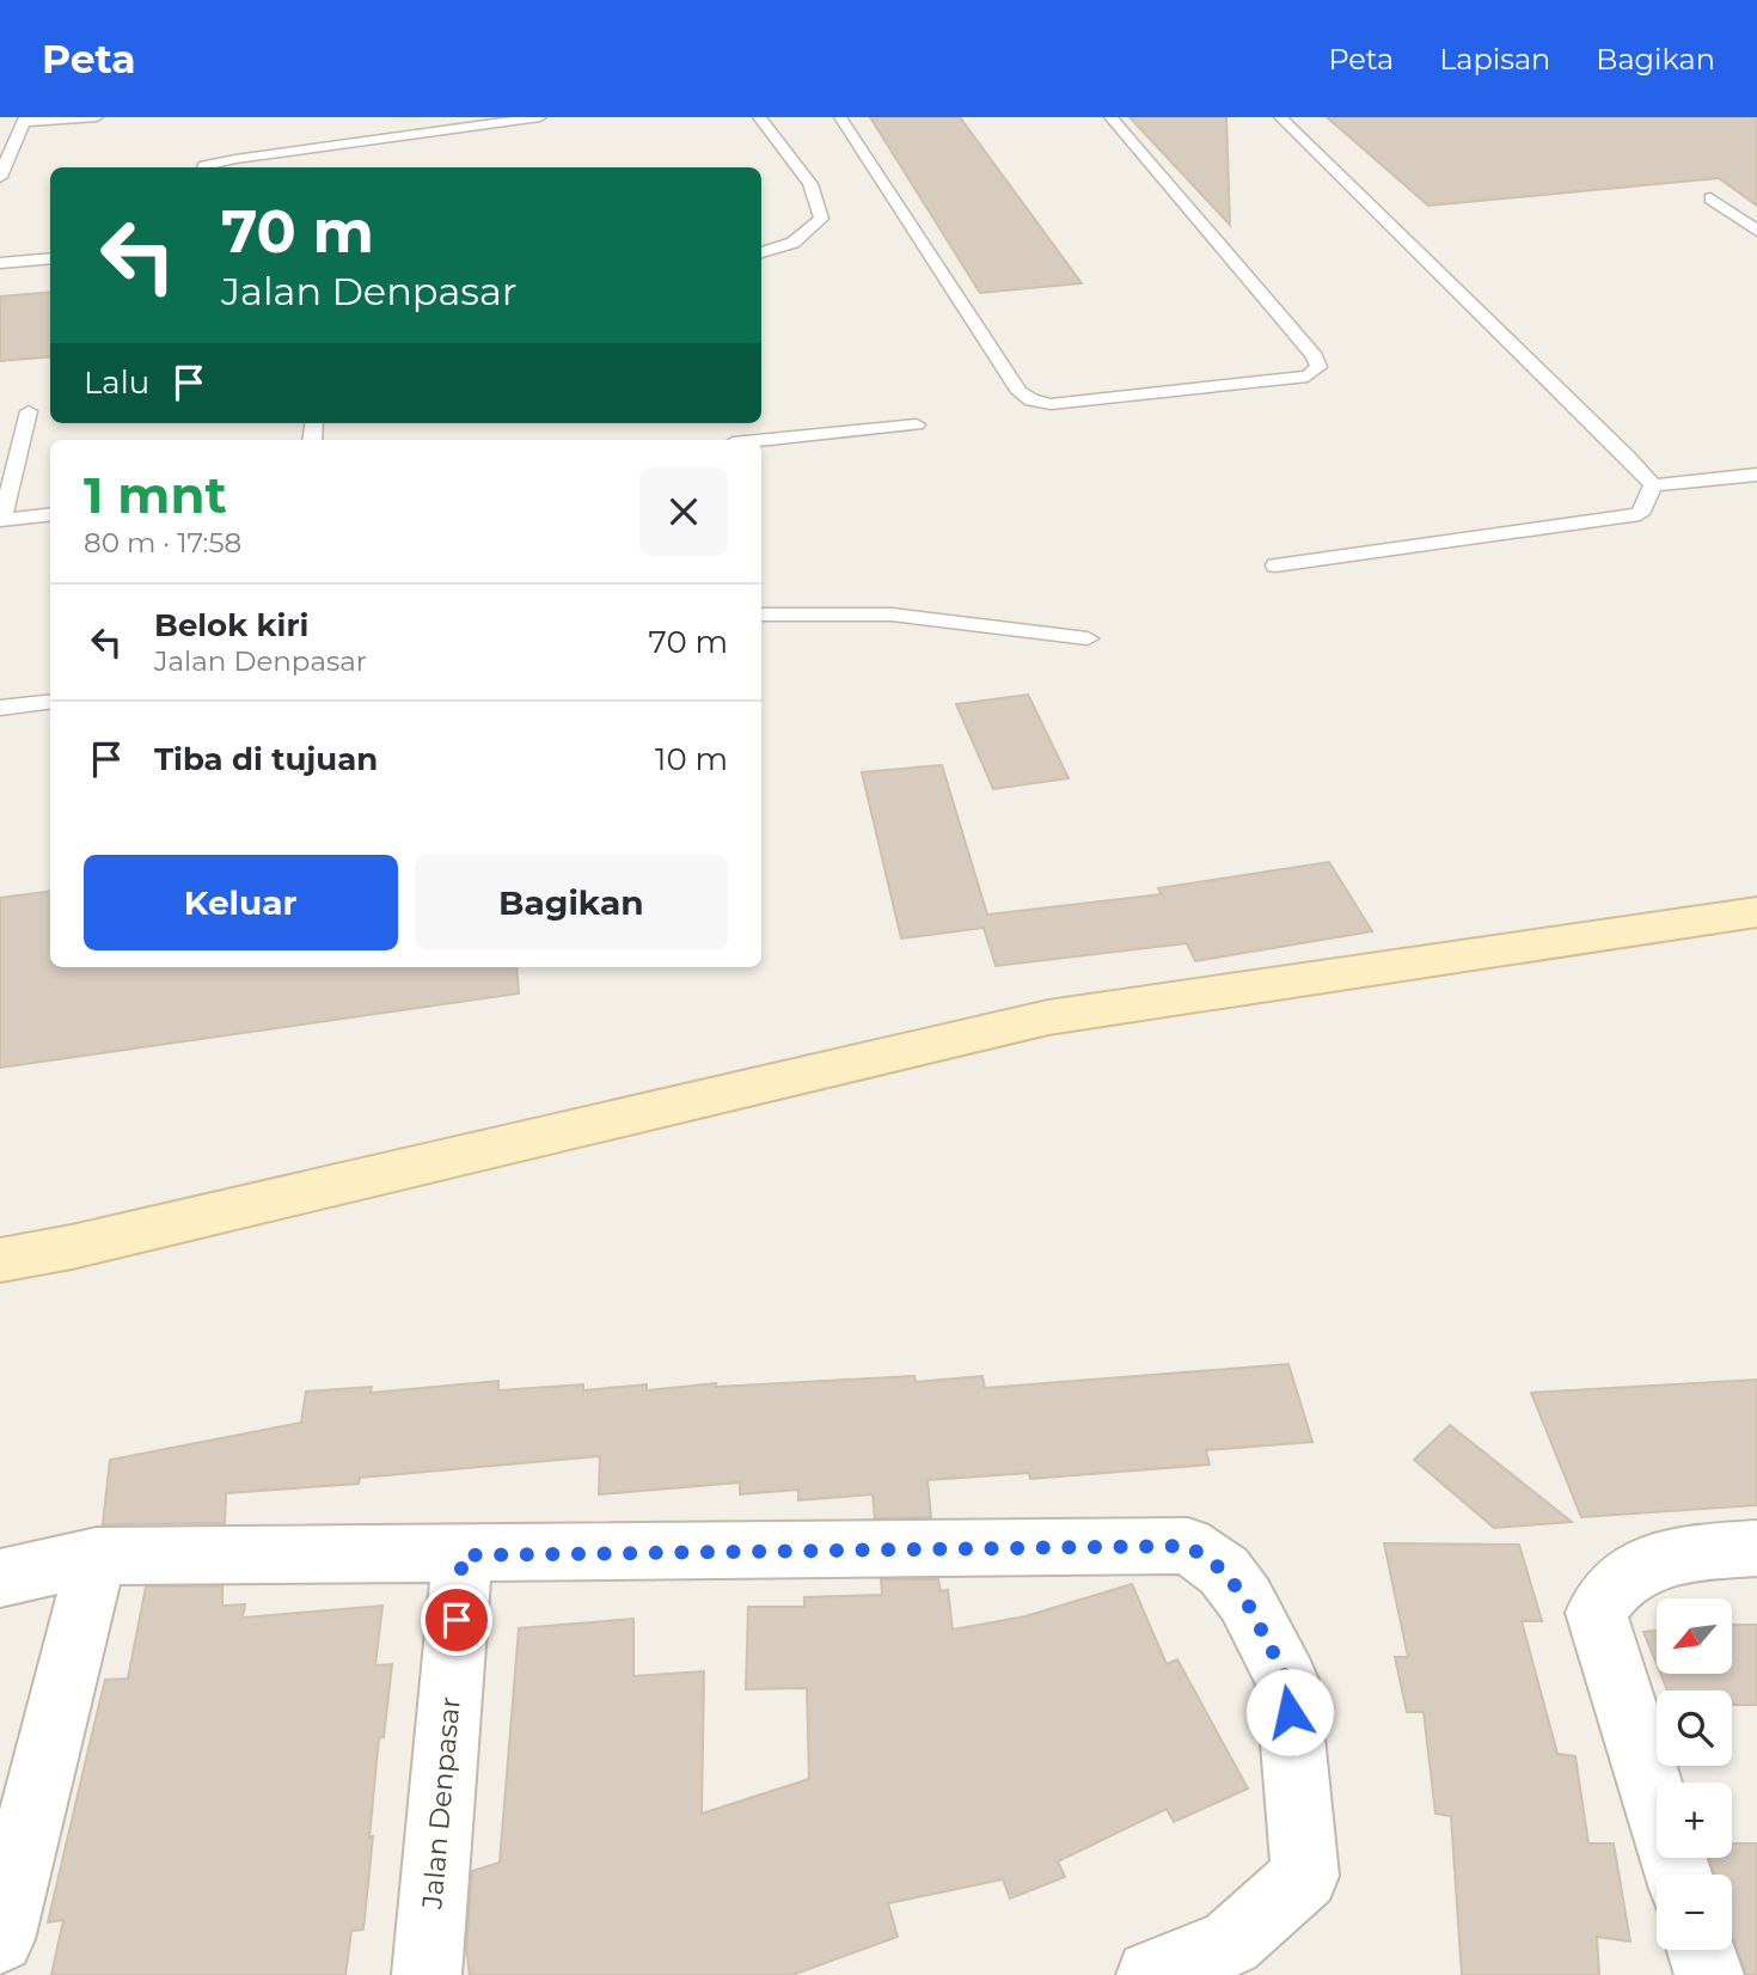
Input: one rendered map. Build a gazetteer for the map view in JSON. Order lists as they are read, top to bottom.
{
  "streets": {
    "street": ["Jalan Denpasar"]
  },
  "north": "bottom left",
  "page": {
    "header": "Peta",
    "nav": ["Peta", "Lapisan", "Bagikan"],
    "turn": ["70 m", "Jalan Denpasar"],
    "then": "Lalu",
    "heading": ["1 mnt", "80 m · 17:58"],
    "list": [
      {
        "name": "Belok kiri",
        "note": "Jalan Denpasar",
        "value": "70 m"
      },
      {
        "name": "Tiba di tujuan",
        "value": "10 m"
      }
    ],
    "buttons": ["Keluar", "Bagikan"],
    "map_buttons": ["+", "−"]
  }
}
